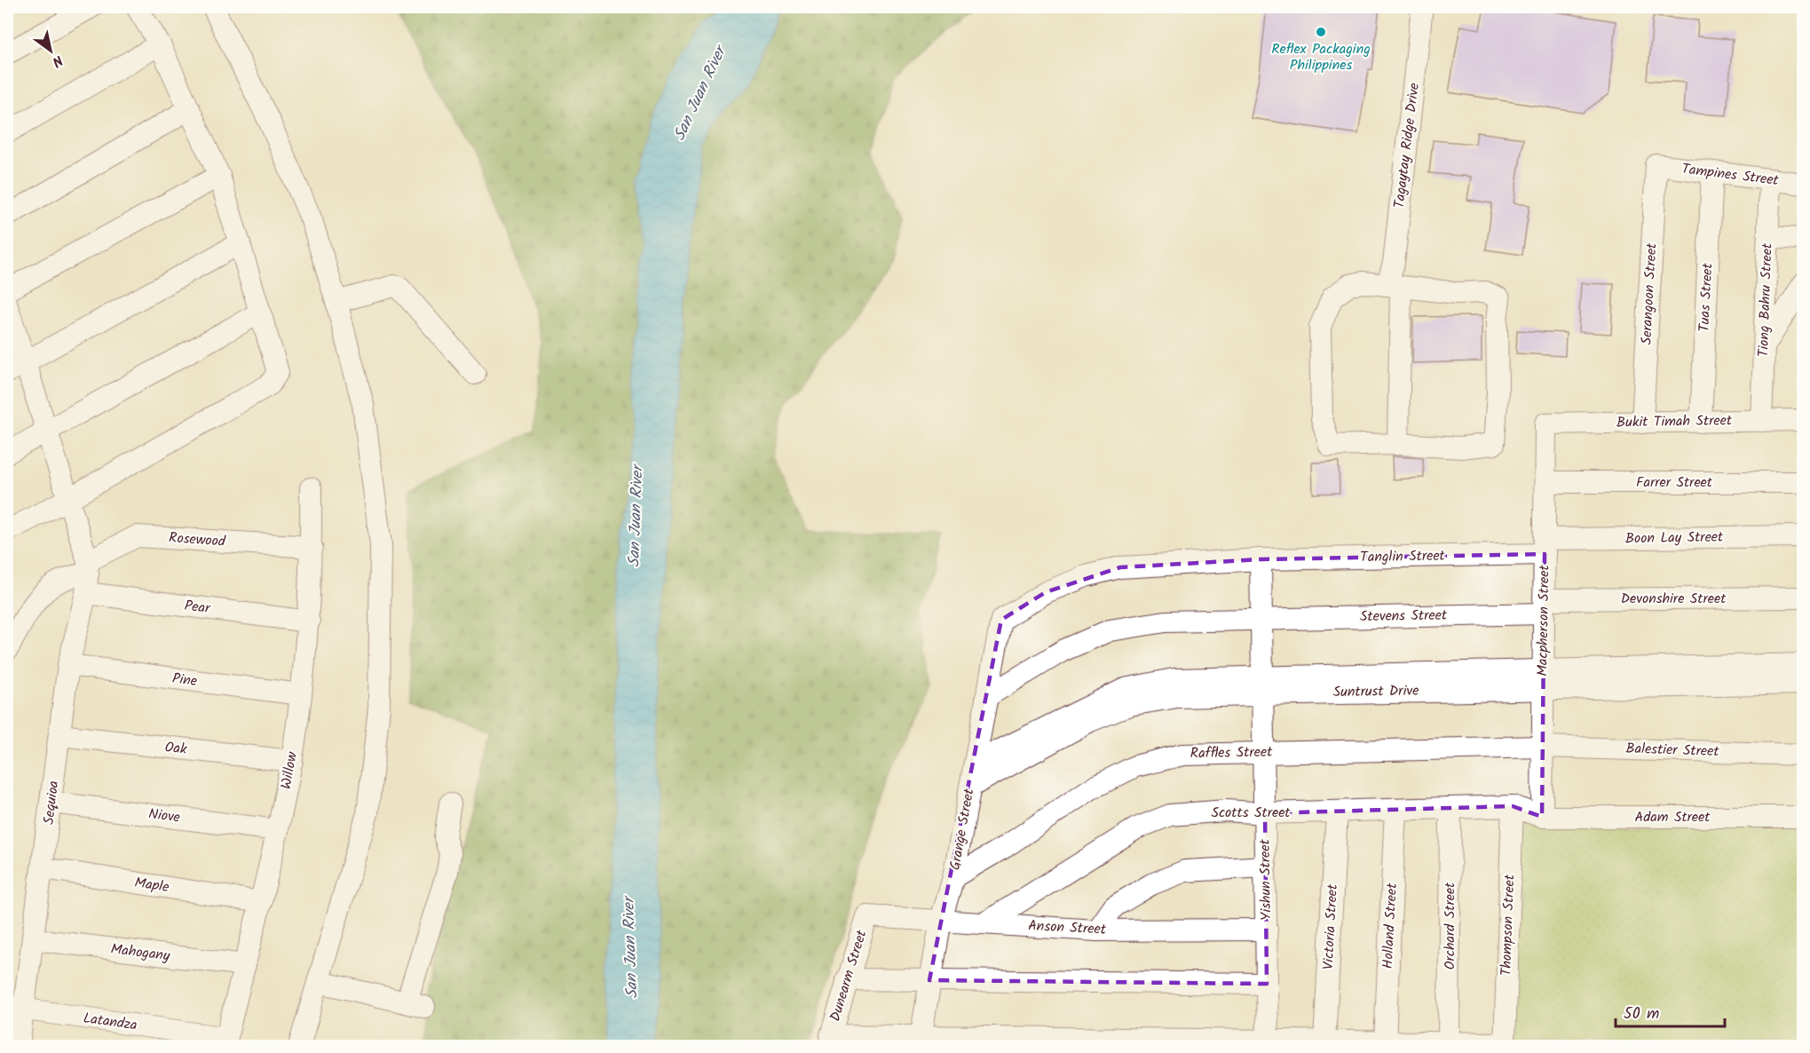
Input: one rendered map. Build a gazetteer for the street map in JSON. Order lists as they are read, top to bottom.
{
  "streets": {
    "street": [
      "Tagaytay Ridge Drive",
      "Tampines Street",
      "Serangoon Street",
      "Tuas Street",
      "Tiong Bahru Street",
      "Bukit Timah Street",
      "Farrer Street",
      "Boon Lay Street",
      "Rosewood",
      "Tanglin Street",
      "Devonshire Street",
      "Pear",
      "Stevens Street",
      "Macpherson Street",
      "Pine",
      "Suntrust Drive",
      "Oak",
      "Balestier Street",
      "Raffles Street",
      "Willow",
      "Sequioa",
      "Scotts Street",
      "Niove",
      "Adam Street",
      "Grange Street",
      "Yishun Street",
      "Maple",
      "Thompson Street",
      "Holland Street",
      "Orchard Street",
      "Victoria Street",
      "Anson Street",
      "Mahogany",
      "Dunearm Street",
      "Latandza"
    ]
  },
  "crossings": [
    ["Tampines Street", "Serangoon Street"],
    ["Tampines Street", "Tuas Street"],
    ["Tampines Street", "Tiong Bahru Street"],
    ["Serangoon Street", "Bukit Timah Street"],
    ["Tuas Street", "Bukit Timah Street"],
    ["Tiong Bahru Street", "Bukit Timah Street"],
    ["Bukit Timah Street", "Macpherson Street"],
    ["Farrer Street", "Macpherson Street"],
    ["Boon Lay Street", "Tanglin Street"],
    ["Boon Lay Street", "Macpherson Street"],
    ["Rosewood", "Pear"],
    ["Rosewood", "Willow"],
    ["Rosewood", "Sequioa"],
    ["Tanglin Street", "Macpherson Street"],
    ["Tanglin Street", "Grange Street"],
    ["Tanglin Street", "Yishun Street"],
    ["Devonshire Street", "Stevens Street"],
    ["Devonshire Street", "Macpherson Street"],
    ["Pear", "Willow"],
    ["Pear", "Sequioa"],
    ["Stevens Street", "Macpherson Street"],
    ["Stevens Street", "Grange Street"],
    ["Stevens Street", "Yishun Street"],
    ["Macpherson Street", "Suntrust Drive"],
    ["Macpherson Street", "Balestier Street"],
    ["Macpherson Street", "Raffles Street"],
    ["Macpherson Street", "Scotts Street"],
    ["Macpherson Street", "Adam Street"],
    ["Pine", "Willow"],
    ["Pine", "Sequioa"],
    ["Suntrust Drive", "Grange Street"],
    ["Suntrust Drive", "Yishun Street"],
    ["Oak", "Willow"],
    ["Oak", "Sequioa"],
    ["Balestier Street", "Raffles Street"],
    ["Raffles Street", "Grange Street"],
    ["Raffles Street", "Yishun Street"],
    ["Willow", "Niove"],
    ["Willow", "Maple"],
    ["Willow", "Mahogany"],
    ["Willow", "Latandza"],
    ["Sequioa", "Niove"],
    ["Sequioa", "Maple"],
    ["Sequioa", "Mahogany"],
    ["Sequioa", "Latandza"],
    ["Scotts Street", "Adam Street"],
    ["Scotts Street", "Yishun Street"],
    ["Scotts Street", "Thompson Street"],
    ["Scotts Street", "Holland Street"],
    ["Scotts Street", "Orchard Street"],
    ["Scotts Street", "Victoria Street"],
    ["Scotts Street", "Anson Street"],
    ["Grange Street", "Anson Street"],
    ["Grange Street", "Dunearm Street"],
    ["Yishun Street", "Anson Street"],
    ["Thompson Street", "Orchard Street"],
    ["Anson Street", "Dunearm Street"]
  ],
  "water": ["San Juan River"],
  "places": ["Reflex Packaging Philippines"],
  "scale_bar": "50 m",
  "north": "bottom right"
}
